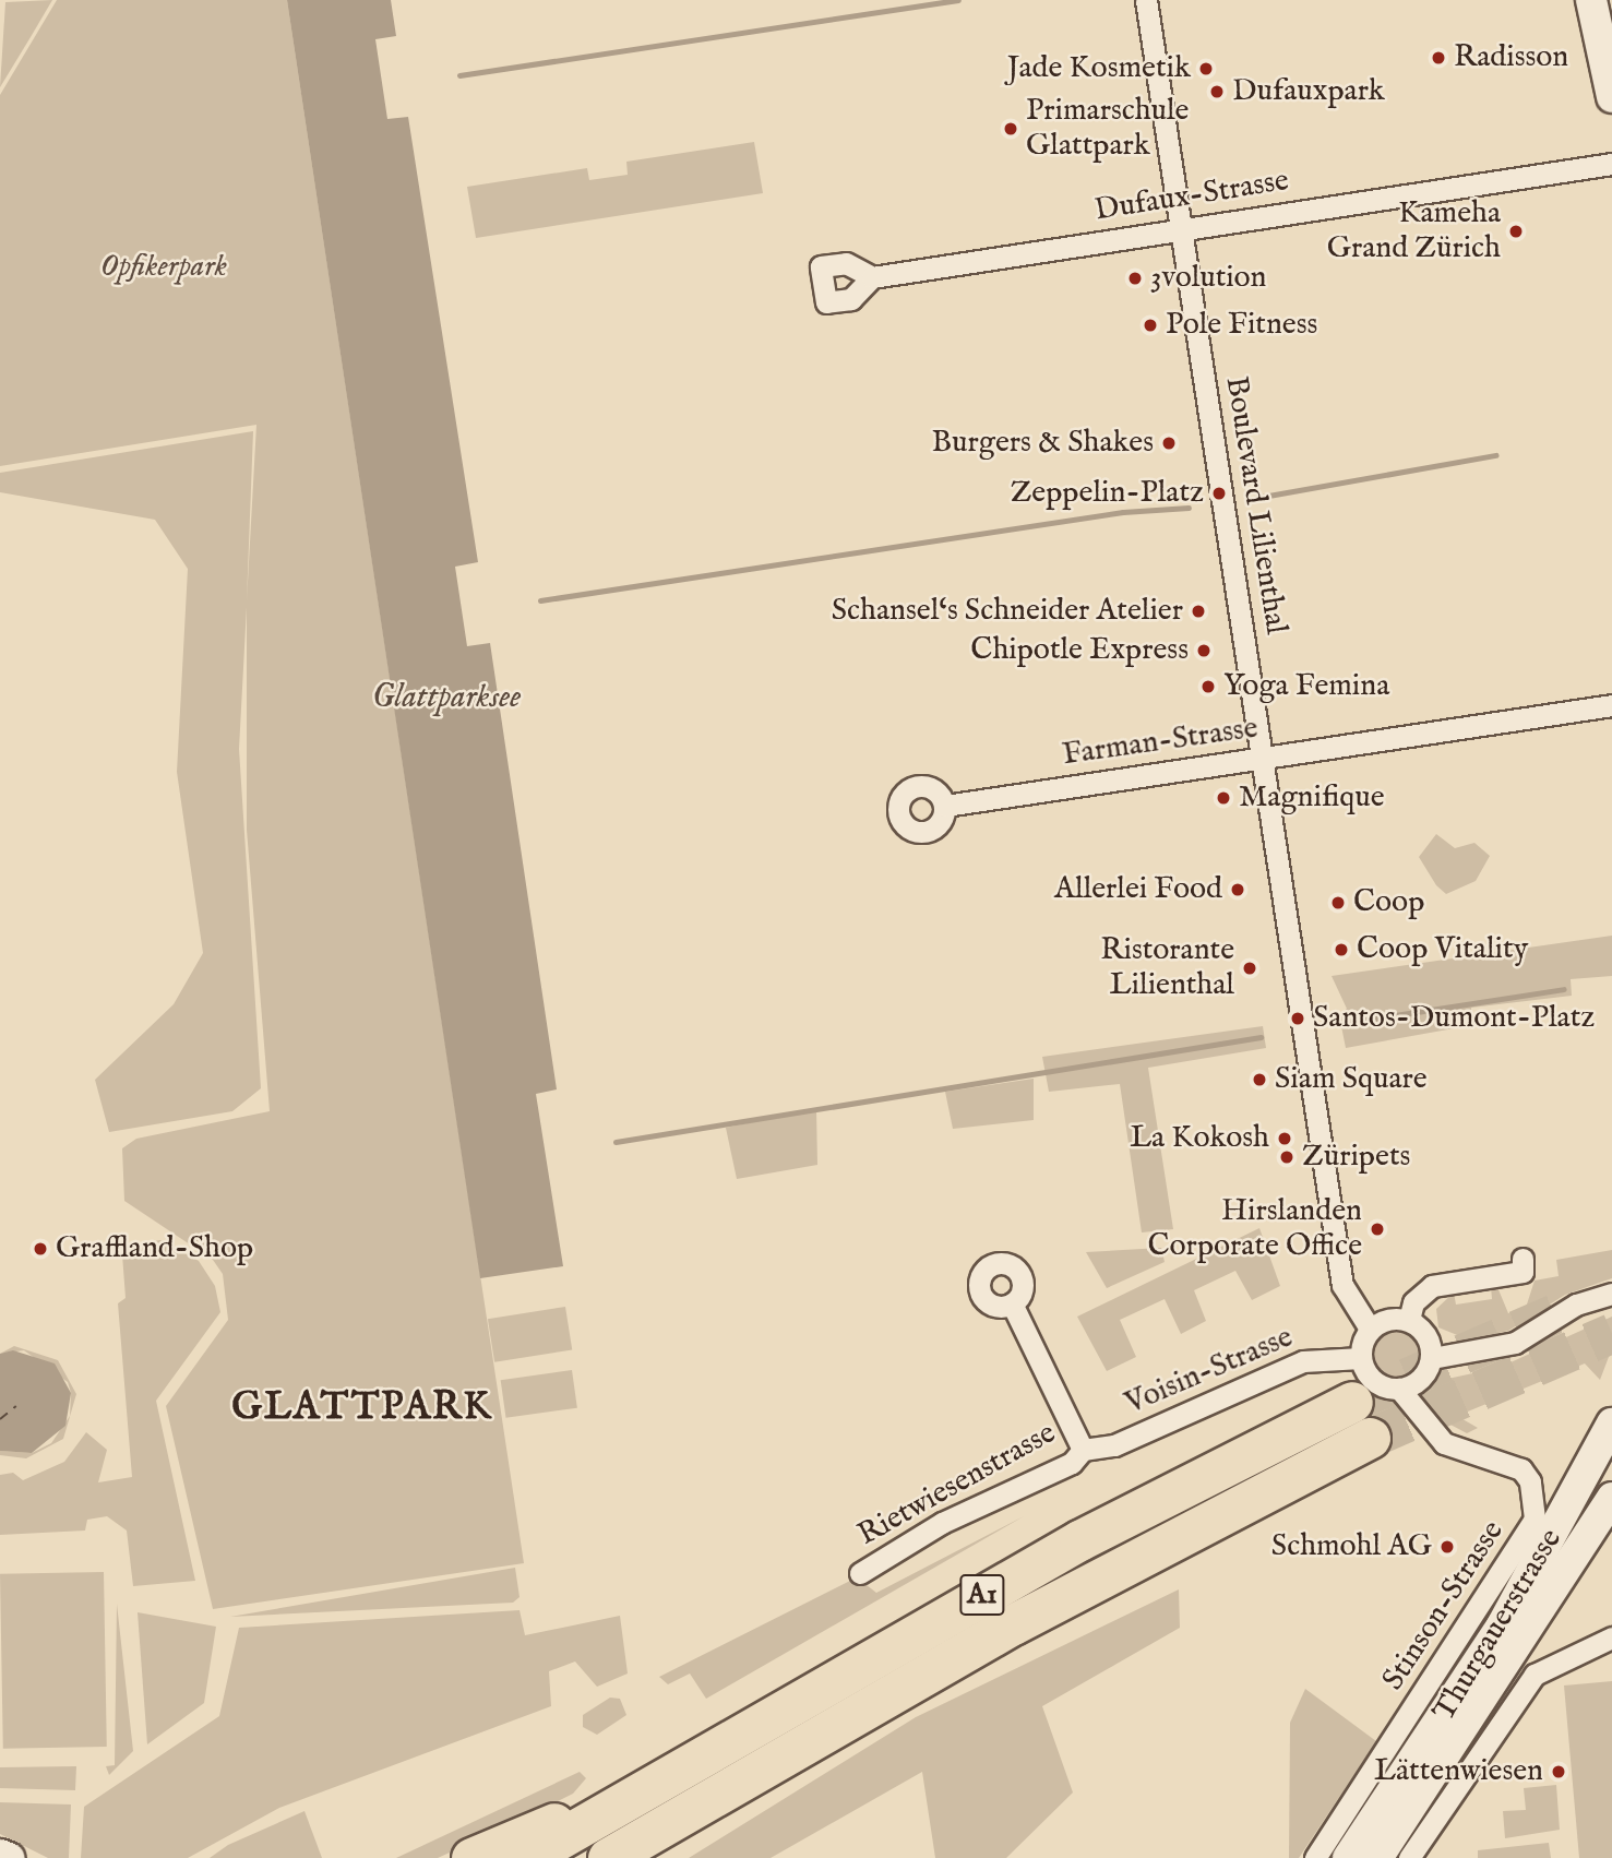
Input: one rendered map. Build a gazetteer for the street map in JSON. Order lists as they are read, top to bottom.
{
  "streets": {
    "highway": ["A1"],
    "main road": ["Thurgauerstrasse"],
    "street": [
      "Dufaux-Strasse",
      "Boulevard Lilienthal",
      "Farman-Strasse",
      "Voisin-Strasse",
      "Rietwiesenstrasse",
      "Stinson-Strasse"
    ]
  },
  "crossings": [
    ["Dufaux-Strasse", "Boulevard Lilienthal"],
    ["Boulevard Lilienthal", "Farman-Strasse"],
    ["Boulevard Lilienthal", "Voisin-Strasse"],
    ["Boulevard Lilienthal", "Stinson-Strasse"],
    ["Voisin-Strasse", "Rietwiesenstrasse"],
    ["Voisin-Strasse", "Stinson-Strasse"]
  ],
  "districts": ["GLATTPARK"],
  "water": ["Glattparksee"],
  "parks": ["Opfikerpark"],
  "places": [
    "Radisson",
    "Jade Kosmetik",
    "Dufauxpark",
    "Primarschule Glattpark",
    "Kameha Grand Zürich",
    "3volution",
    "Pole Fitness",
    "Burgers & Shakes",
    "Zeppelin-Platz",
    "Schansel‘s Schneider Atelier",
    "Chipotle Express",
    "Yoga Femina",
    "Magnifique",
    "Allerlei Food",
    "Coop",
    "Coop Vitality",
    "Ristorante Lilienthal",
    "Santos-Dumont-Platz",
    "Siam Square",
    "La Kokosh",
    "Züripets",
    "Hirslanden Corporate Office",
    "Graffland-Shop",
    "Schmohl AG",
    "Lättenwiesen"
  ]
}
